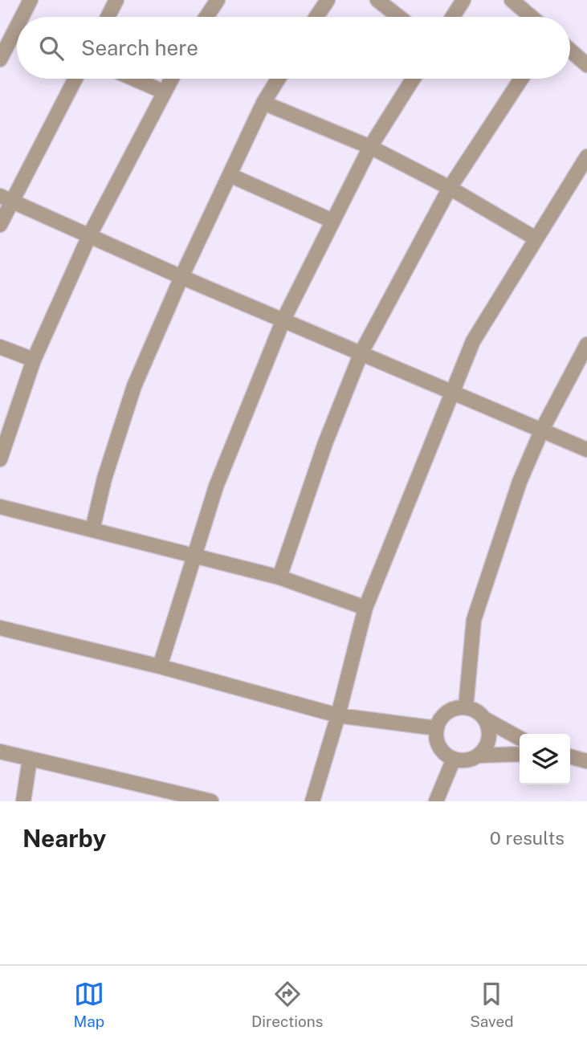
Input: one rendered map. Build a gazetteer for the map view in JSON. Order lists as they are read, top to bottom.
{
  "page": {
    "search": "Search here",
    "heading": ["Nearby", "0 results"],
    "nav": ["Map", "Directions", "Saved"]
  }
}
